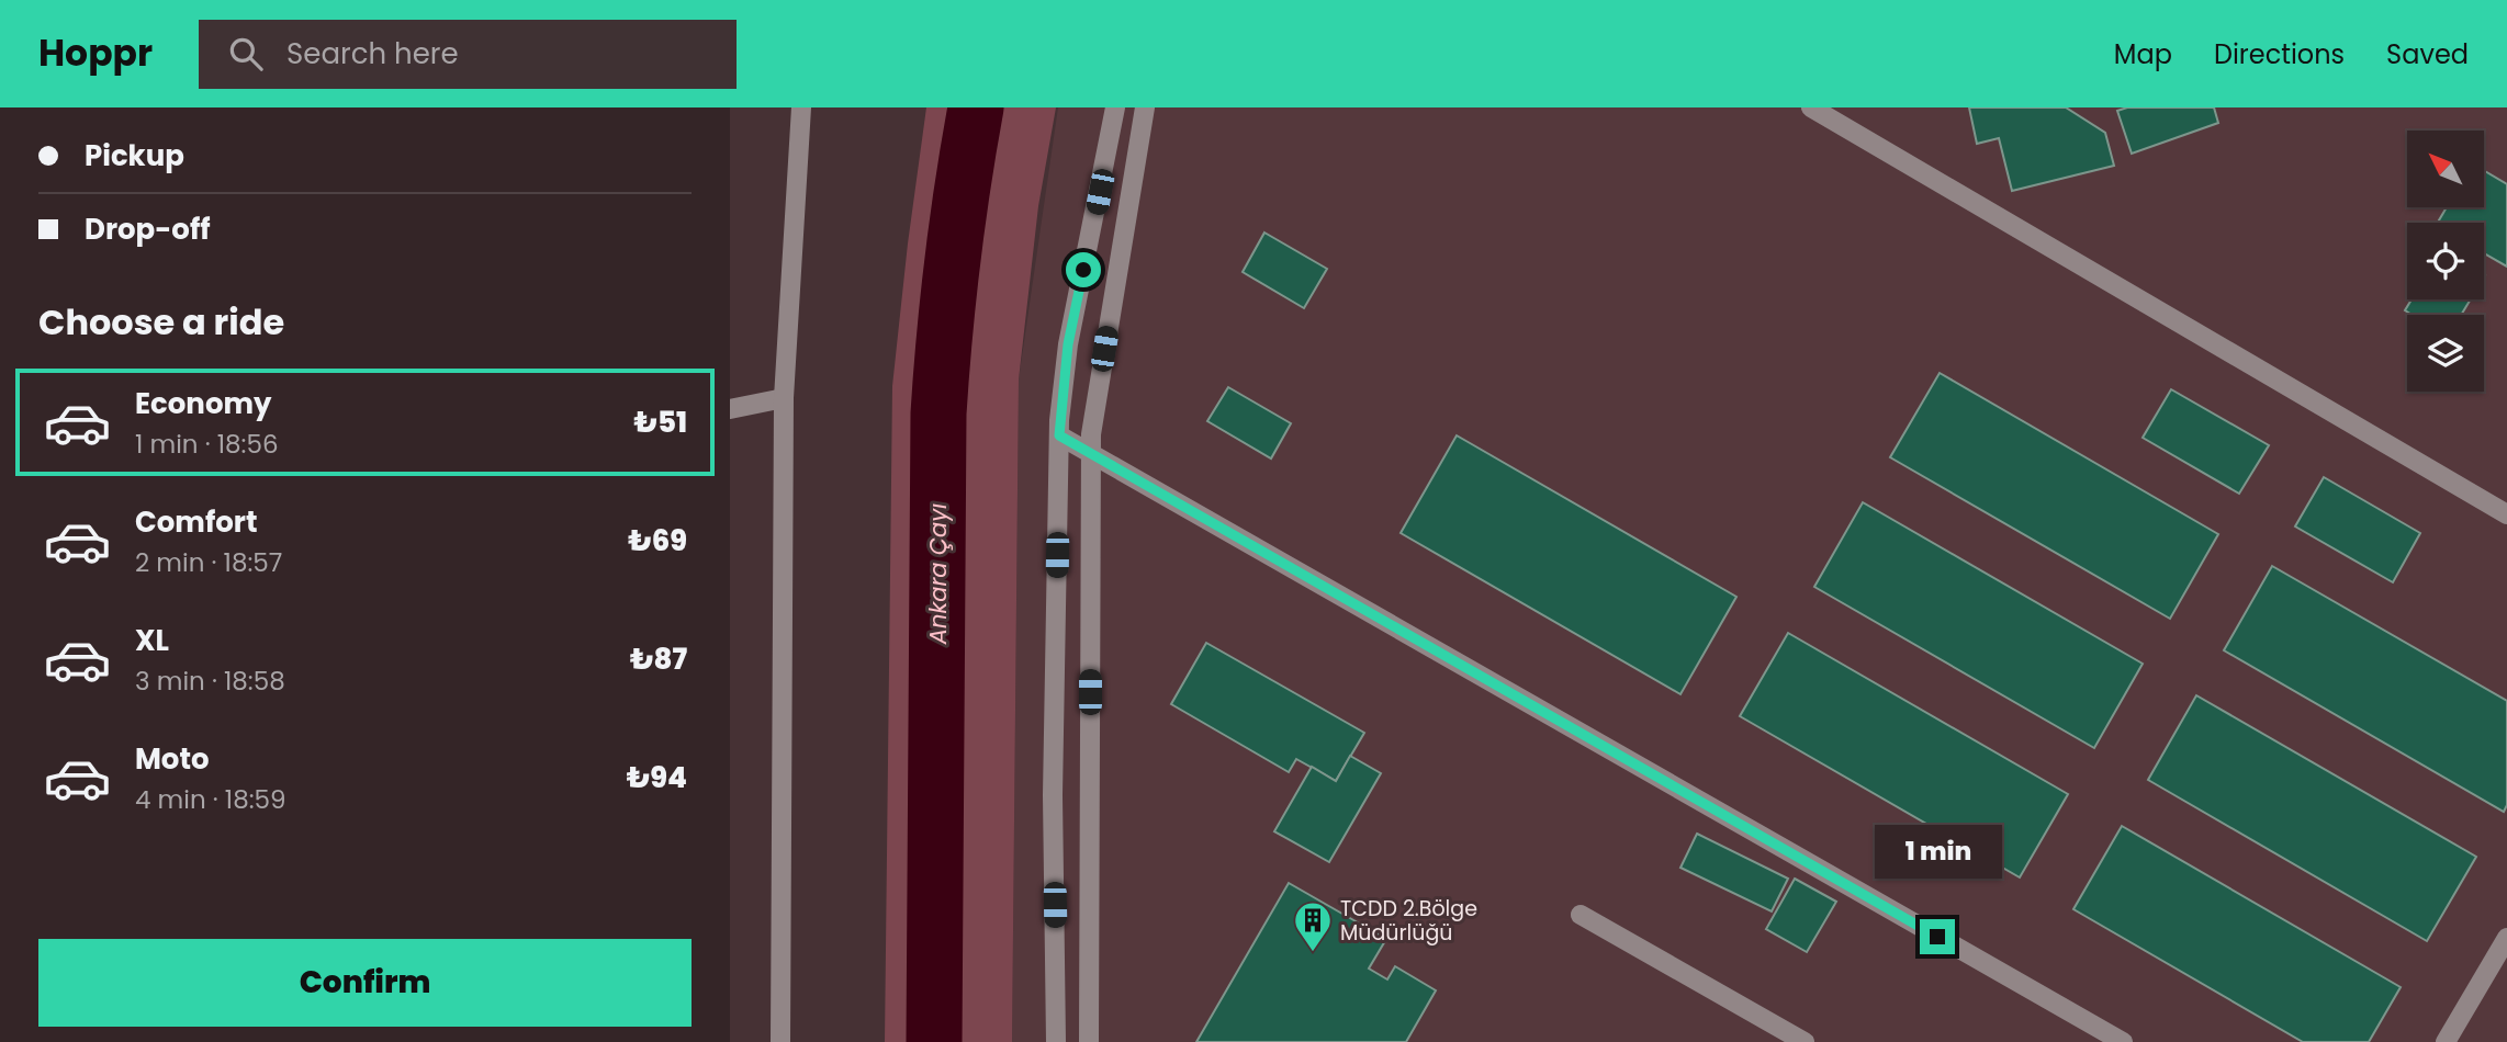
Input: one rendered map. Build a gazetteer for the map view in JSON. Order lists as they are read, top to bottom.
{
  "water": ["Ankara Çayı"],
  "places": {
    "building": ["TCDD 2.Bölge Müdürlüğü"]
  },
  "north": "top left",
  "page": {
    "header": "Hoppr",
    "search": "Search here",
    "nav": ["Map", "Directions", "Saved"],
    "banner": ["Pickup", "Drop-off"],
    "heading": "Choose a ride",
    "list": [
      {
        "name": "Economy",
        "note": "1 min · 18:56",
        "value": "₺51"
      },
      {
        "name": "Comfort",
        "note": "2 min · 18:57",
        "value": "₺69"
      },
      {
        "name": "XL",
        "note": "3 min · 18:58",
        "value": "₺87"
      },
      {
        "name": "Moto",
        "note": "4 min · 18:59",
        "value": "₺94"
      }
    ],
    "bubble": "1 min",
    "buttons": "Confirm"
  }
}
